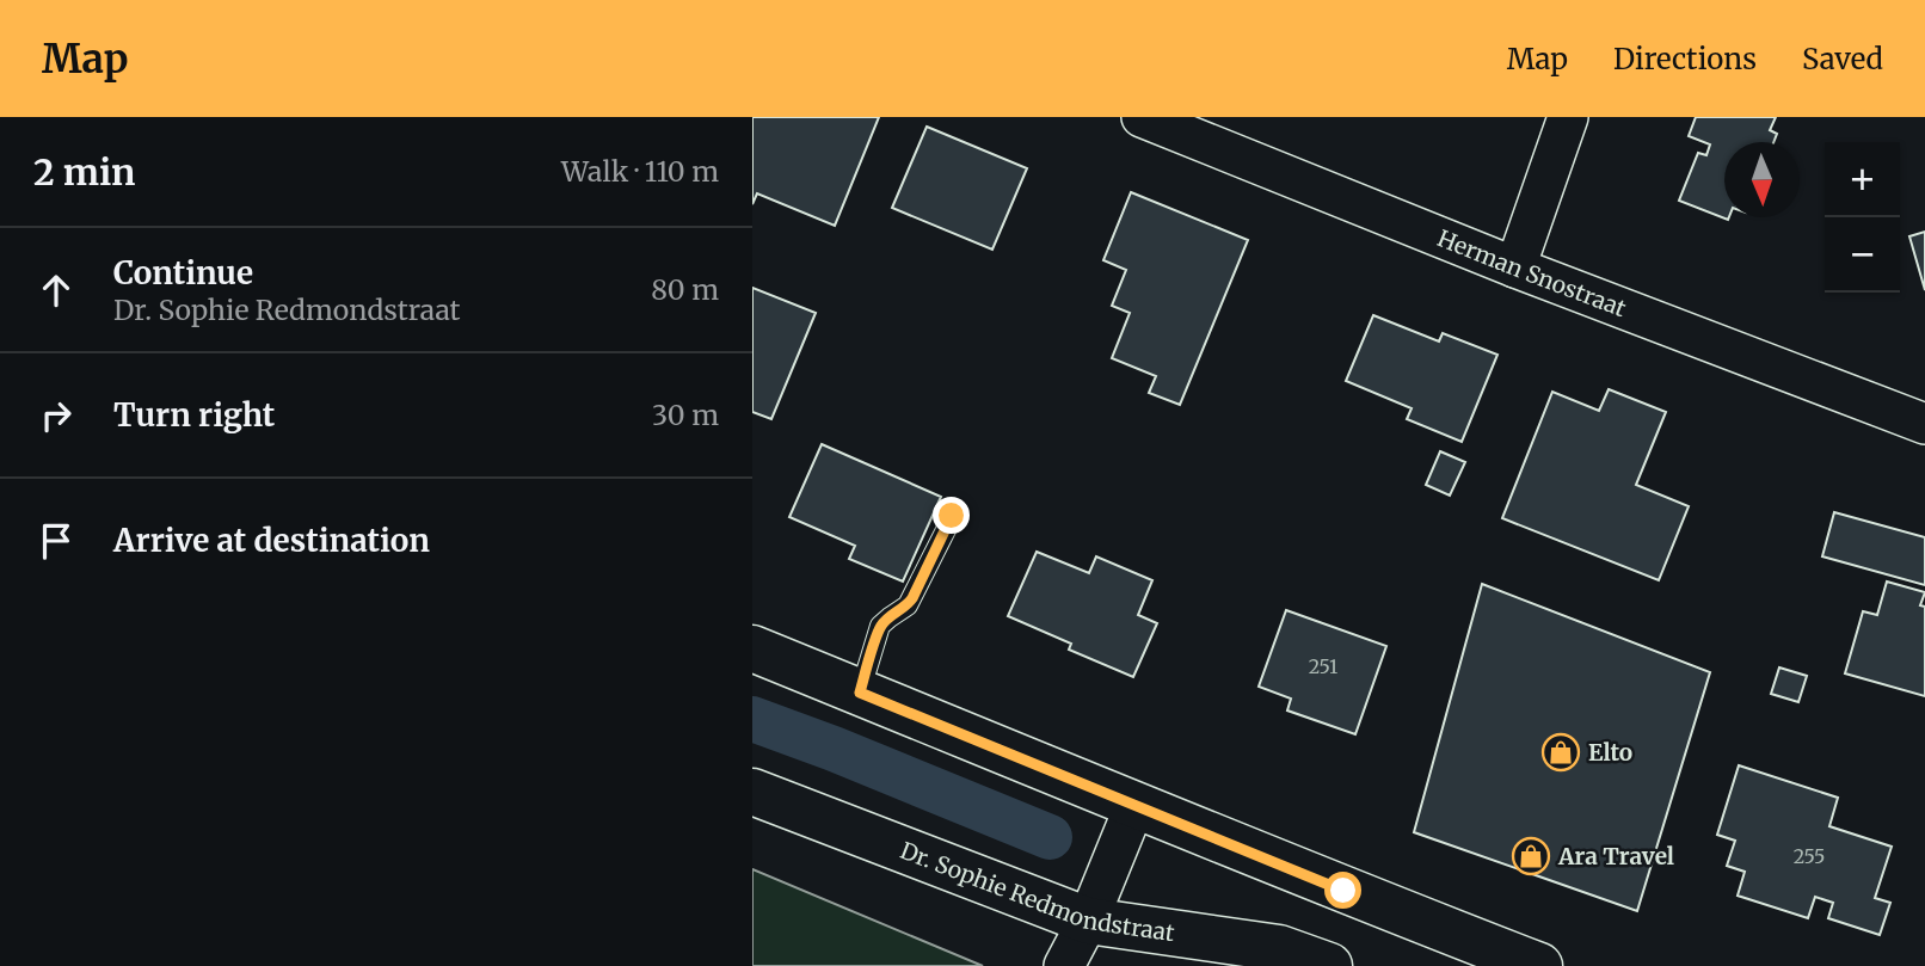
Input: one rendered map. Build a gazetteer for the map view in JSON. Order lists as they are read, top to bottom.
{
  "streets": {
    "street": ["Herman Snostraat", "Dr. Sophie Redmondstraat"]
  },
  "places": {
    "shop": ["Elto", "Ara Travel"]
  },
  "house_numbers": ["251", "255"],
  "north": "bottom",
  "page": {
    "header": "Map",
    "nav": ["Map", "Directions", "Saved"],
    "heading": ["2 min", "Walk · 110 m"],
    "map_buttons": ["+", "−"],
    "list": [
      ["Continue", "Dr. Sophie Redmondstraat", "80 m"],
      ["Turn right", "30 m"],
      "Arrive at destination"
    ]
  }
}
